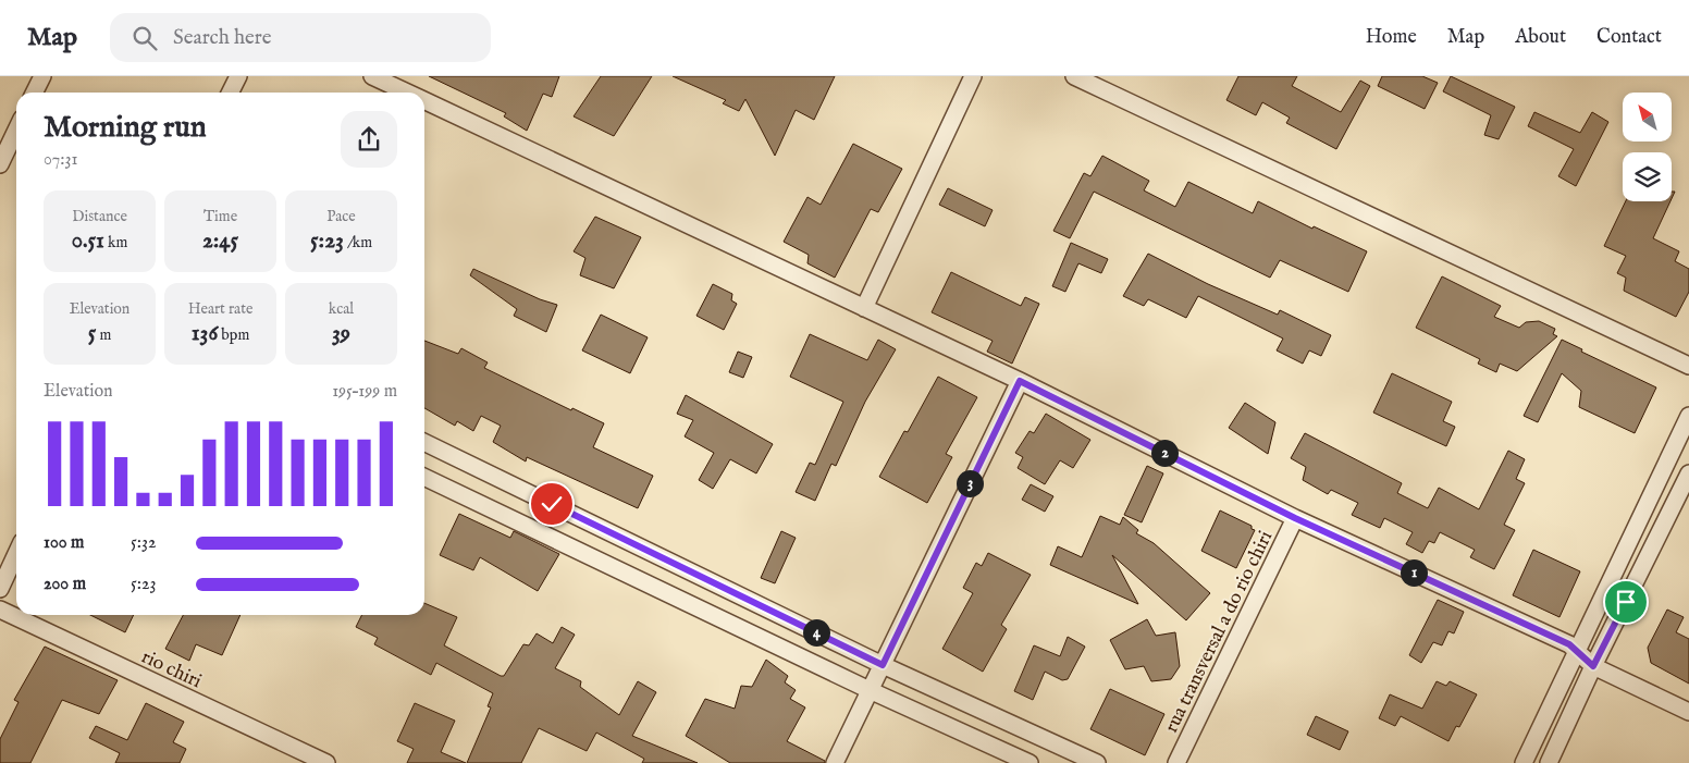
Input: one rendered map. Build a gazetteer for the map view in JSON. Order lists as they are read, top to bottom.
{
  "streets": {
    "street": ["rua transversal a do rio chiri", "rio chiri"]
  },
  "north": "top left",
  "page": {
    "header": "Map",
    "search": "Search here",
    "nav": [
      "Home",
      "Map",
      "About",
      "Contact"
    ],
    "heading": ["Morning run", "07:31"],
    "stats": [
      ["Distance", "0.51 km"],
      ["Time", "2:45"],
      ["Pace", "5:23 /km"],
      ["Elevation", "5 m"],
      ["Heart rate", "136 bpm"],
      ["kcal", "39"]
    ],
    "chart": ["Elevation", "195–199 m"],
    "pins": [
      "2",
      "3",
      "1",
      "4"
    ],
    "list": [
      {
        "name": "100 m",
        "note": "5:32"
      },
      {
        "name": "200 m",
        "note": "5:23"
      }
    ]
  }
}
